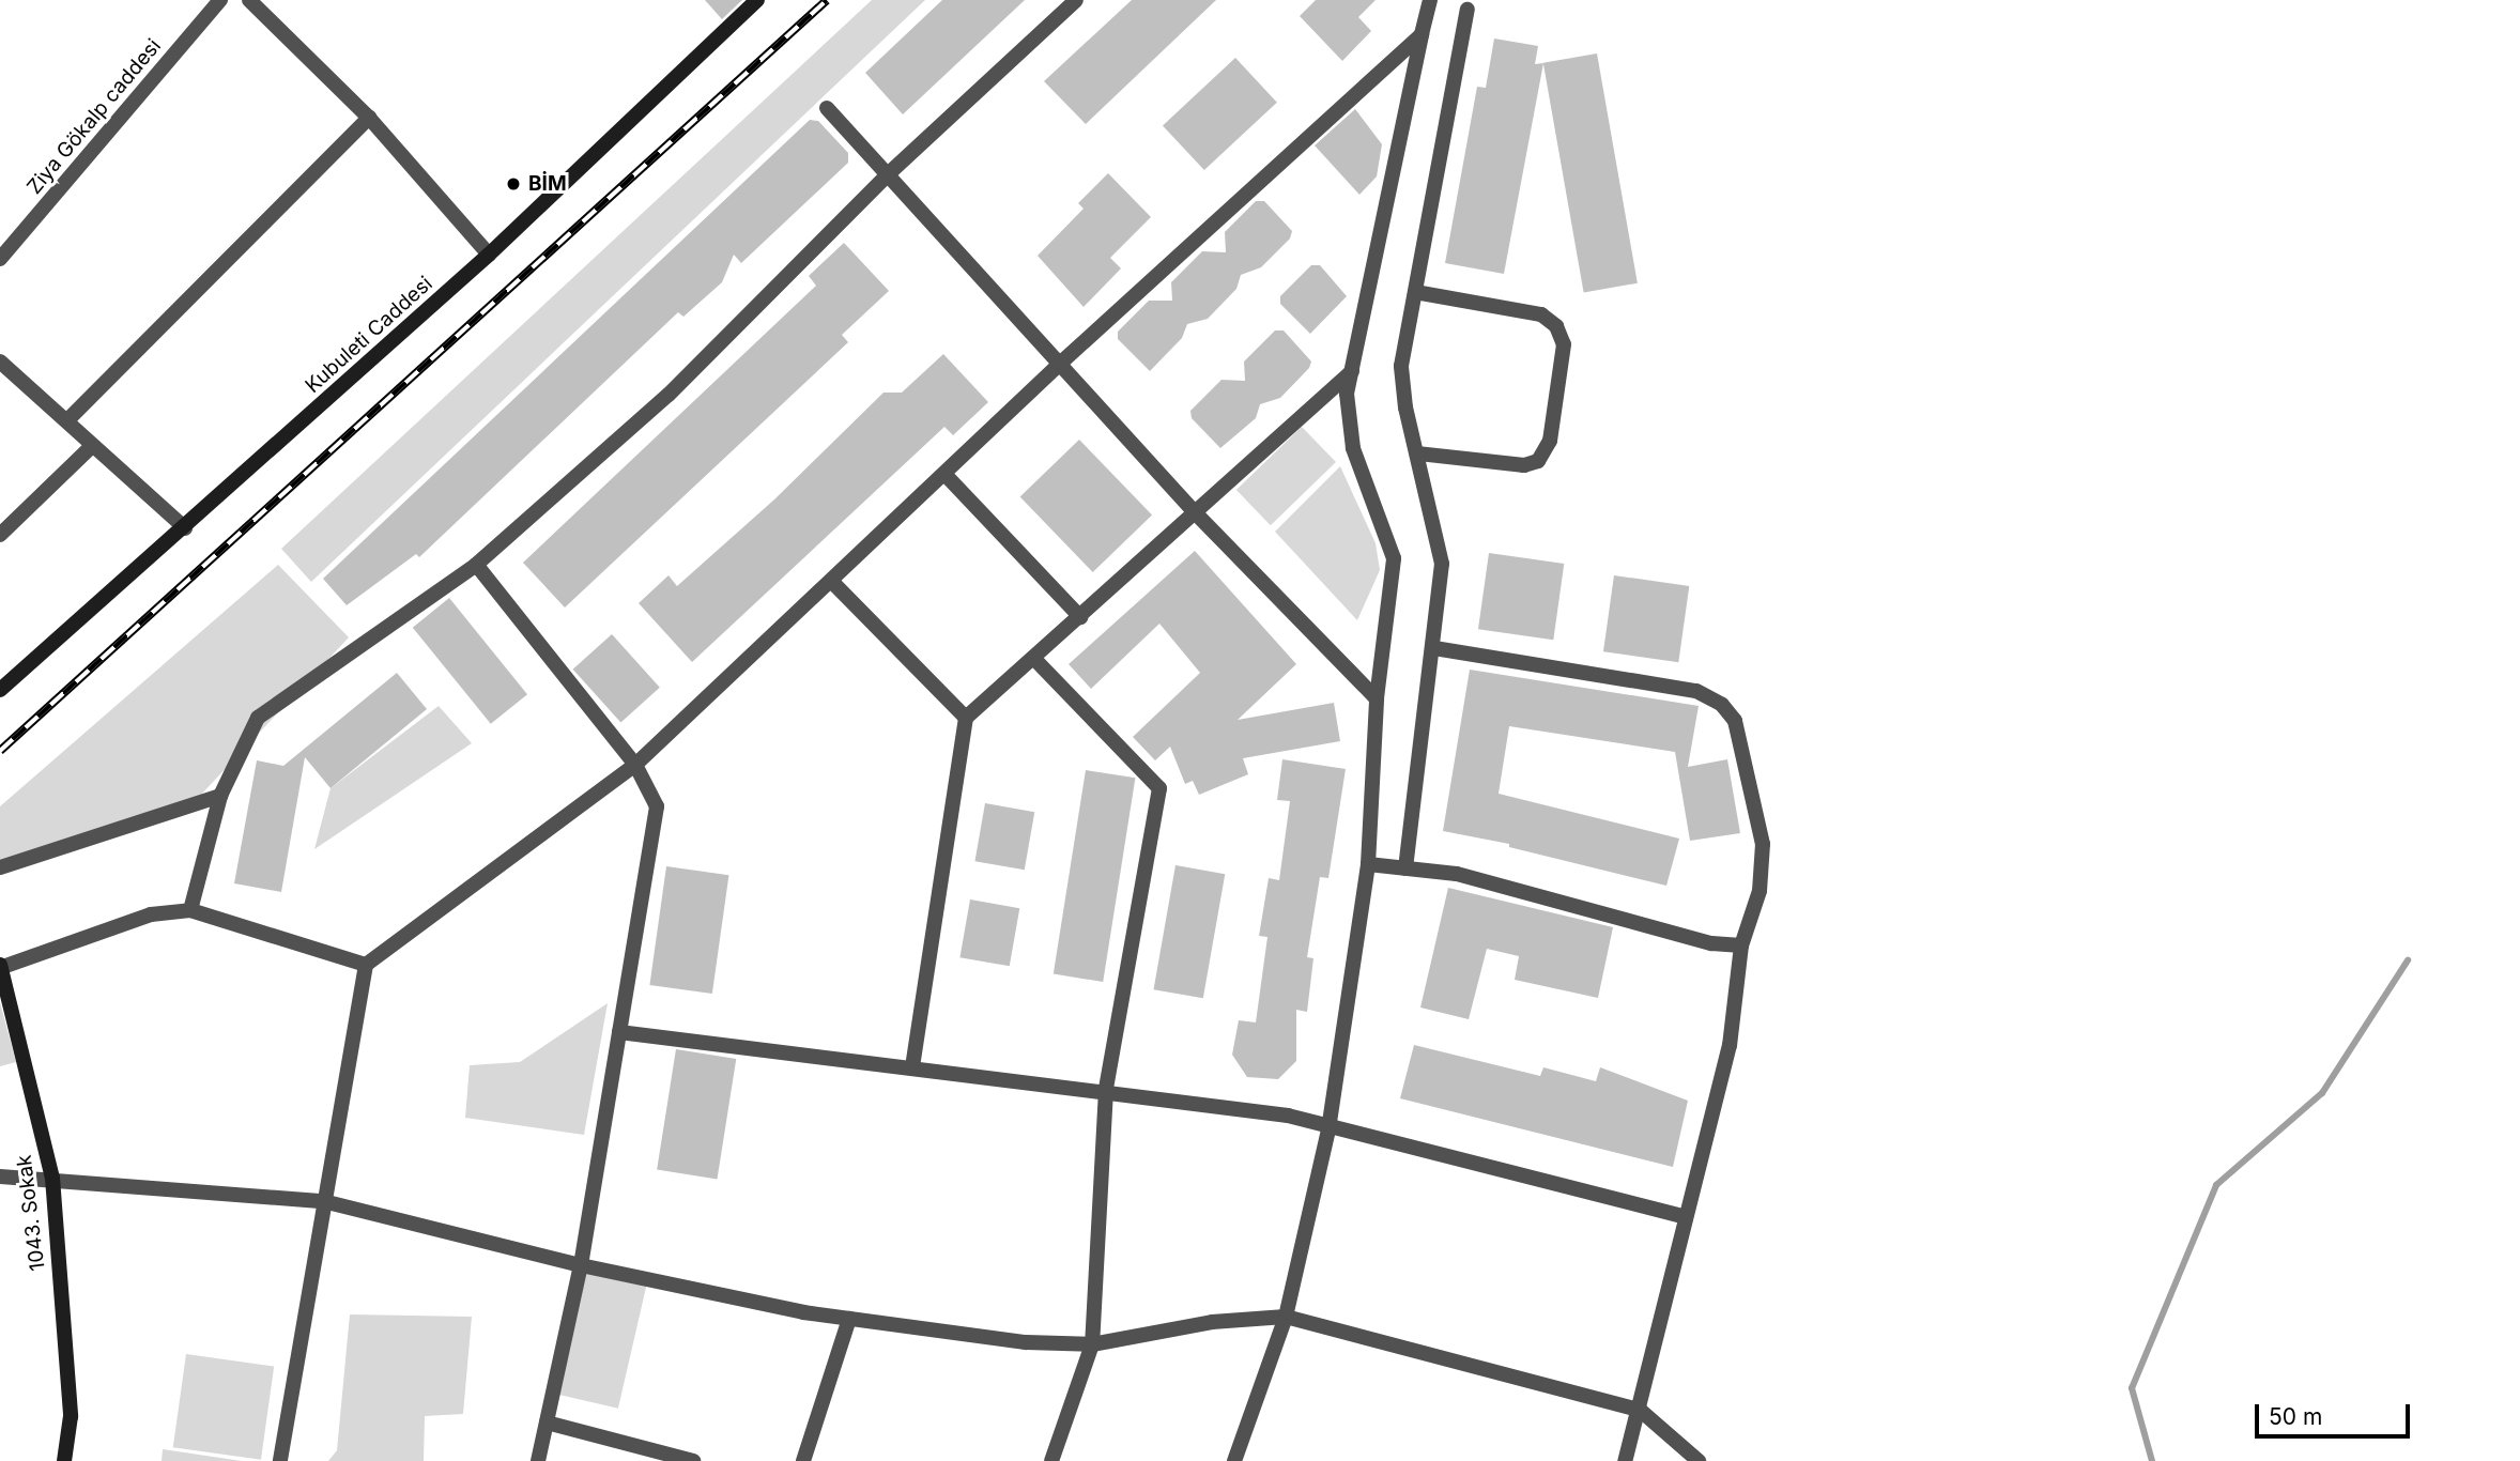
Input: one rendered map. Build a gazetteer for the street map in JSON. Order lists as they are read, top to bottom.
{
  "streets": {
    "street": ["Ziya Gökalp caddesi", "Kubuleti Caddesi", "1043. Sokak"]
  },
  "places": ["BİM"],
  "scale_bar": "50 m"
}
